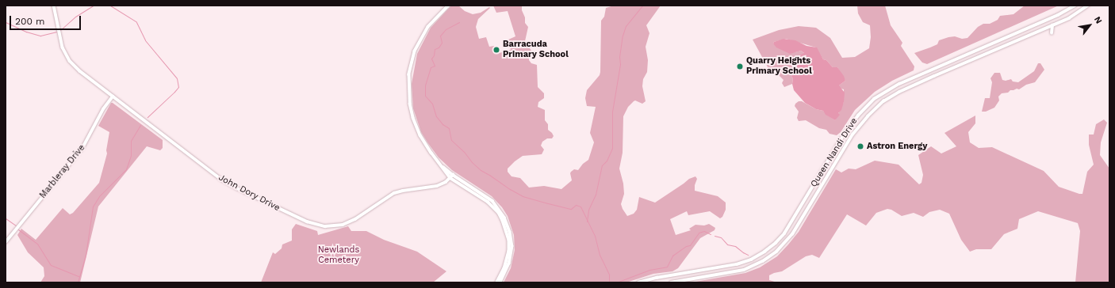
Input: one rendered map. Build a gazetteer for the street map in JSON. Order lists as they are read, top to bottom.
{
  "streets": {
    "street": ["Queen Nandi Drive", "Marbleray Drive", "John Dory Drive"]
  },
  "crossings": [
    ["Marbleray Drive", "John Dory Drive"]
  ],
  "parks": ["Newlands Cemetery"],
  "places": ["Barracuda Primary School", "Quarry Heights Primary School", "Astron Energy"],
  "scale_bar": "200 m",
  "north": "top right"
}
